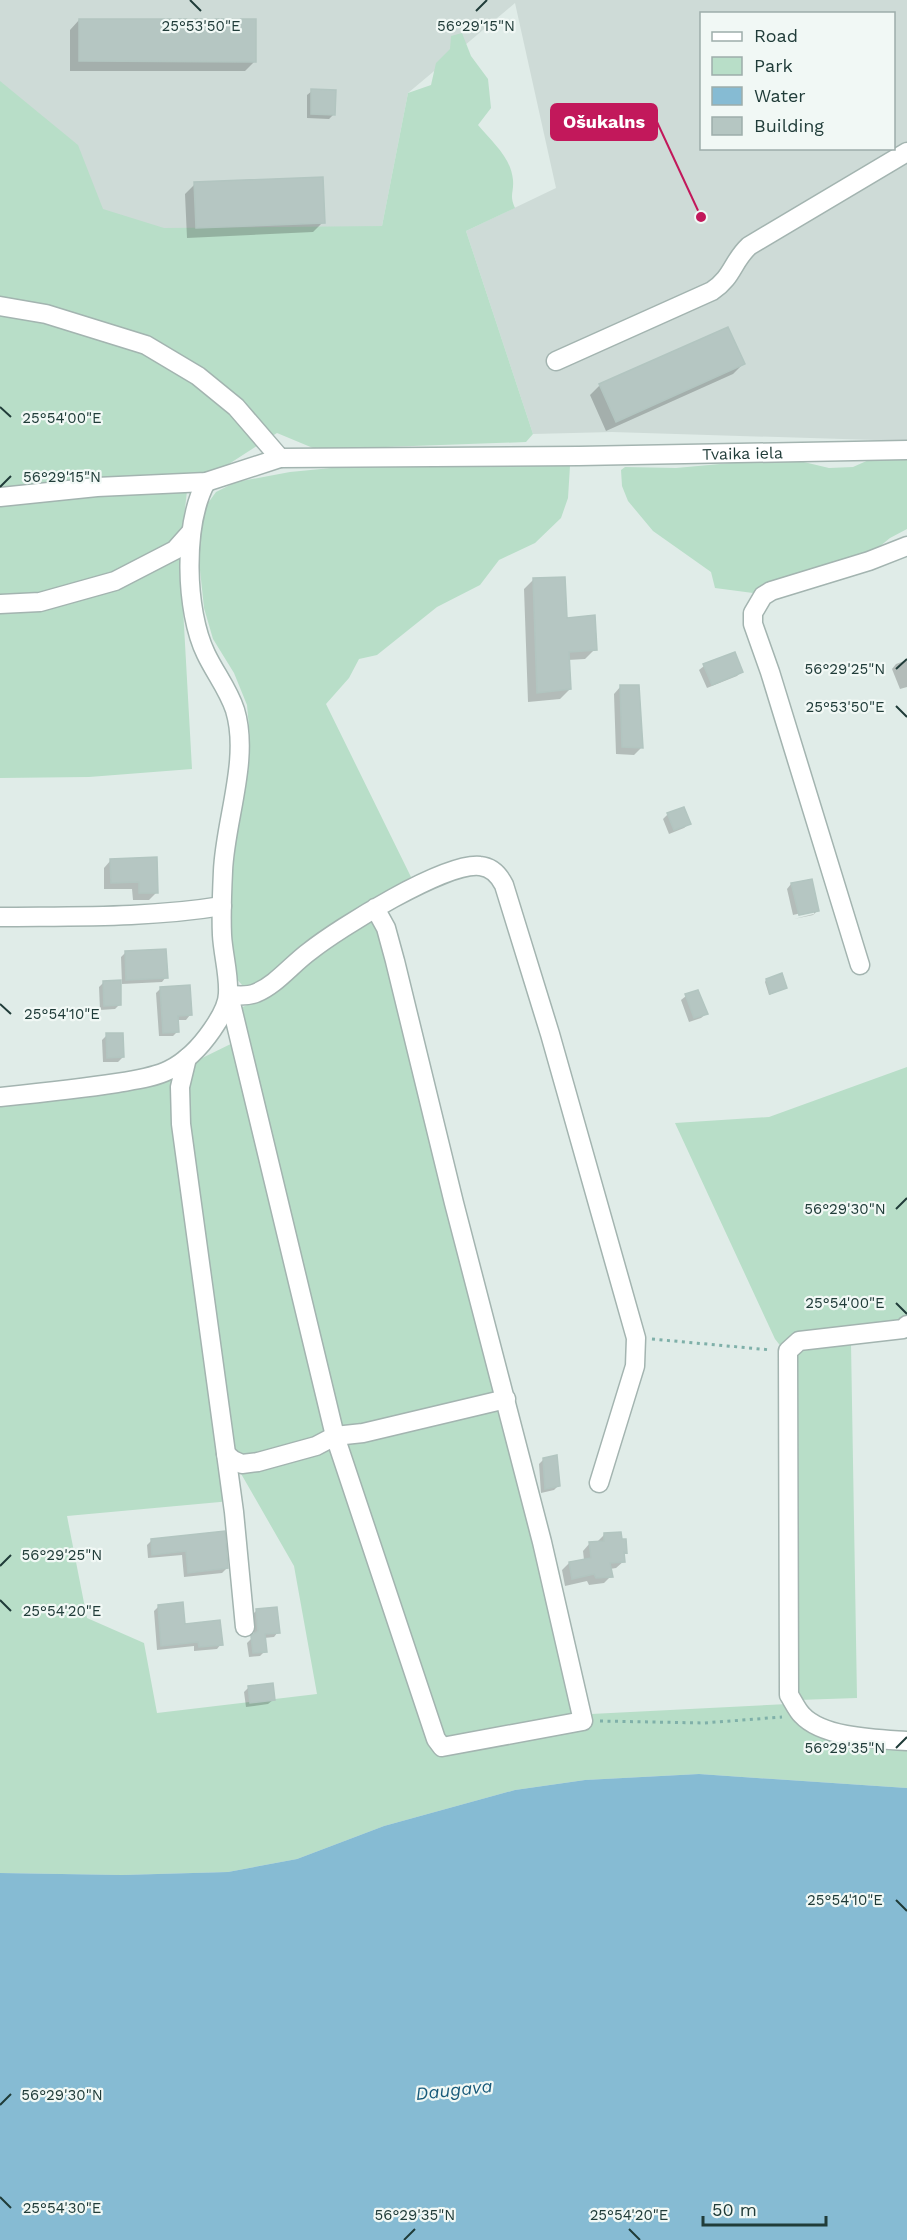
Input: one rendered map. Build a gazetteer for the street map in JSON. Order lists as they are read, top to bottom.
{
  "streets": {
    "street": ["Tvaika iela"]
  },
  "water": ["Daugava"],
  "places": ["Ošukalns"],
  "legend": [
    "Road",
    "Park",
    "Water",
    "Building"
  ],
  "scale_bar": "50 m",
  "coordinates": [
    "25°53'50\"E",
    "56°29'15\"N",
    "25°54'00\"E",
    "56°29'25\"N",
    "25°54'10\"E",
    "56°29'30\"N",
    "25°54'20\"E",
    "56°29'35\"N",
    "25°54'30\"E"
  ]
}
